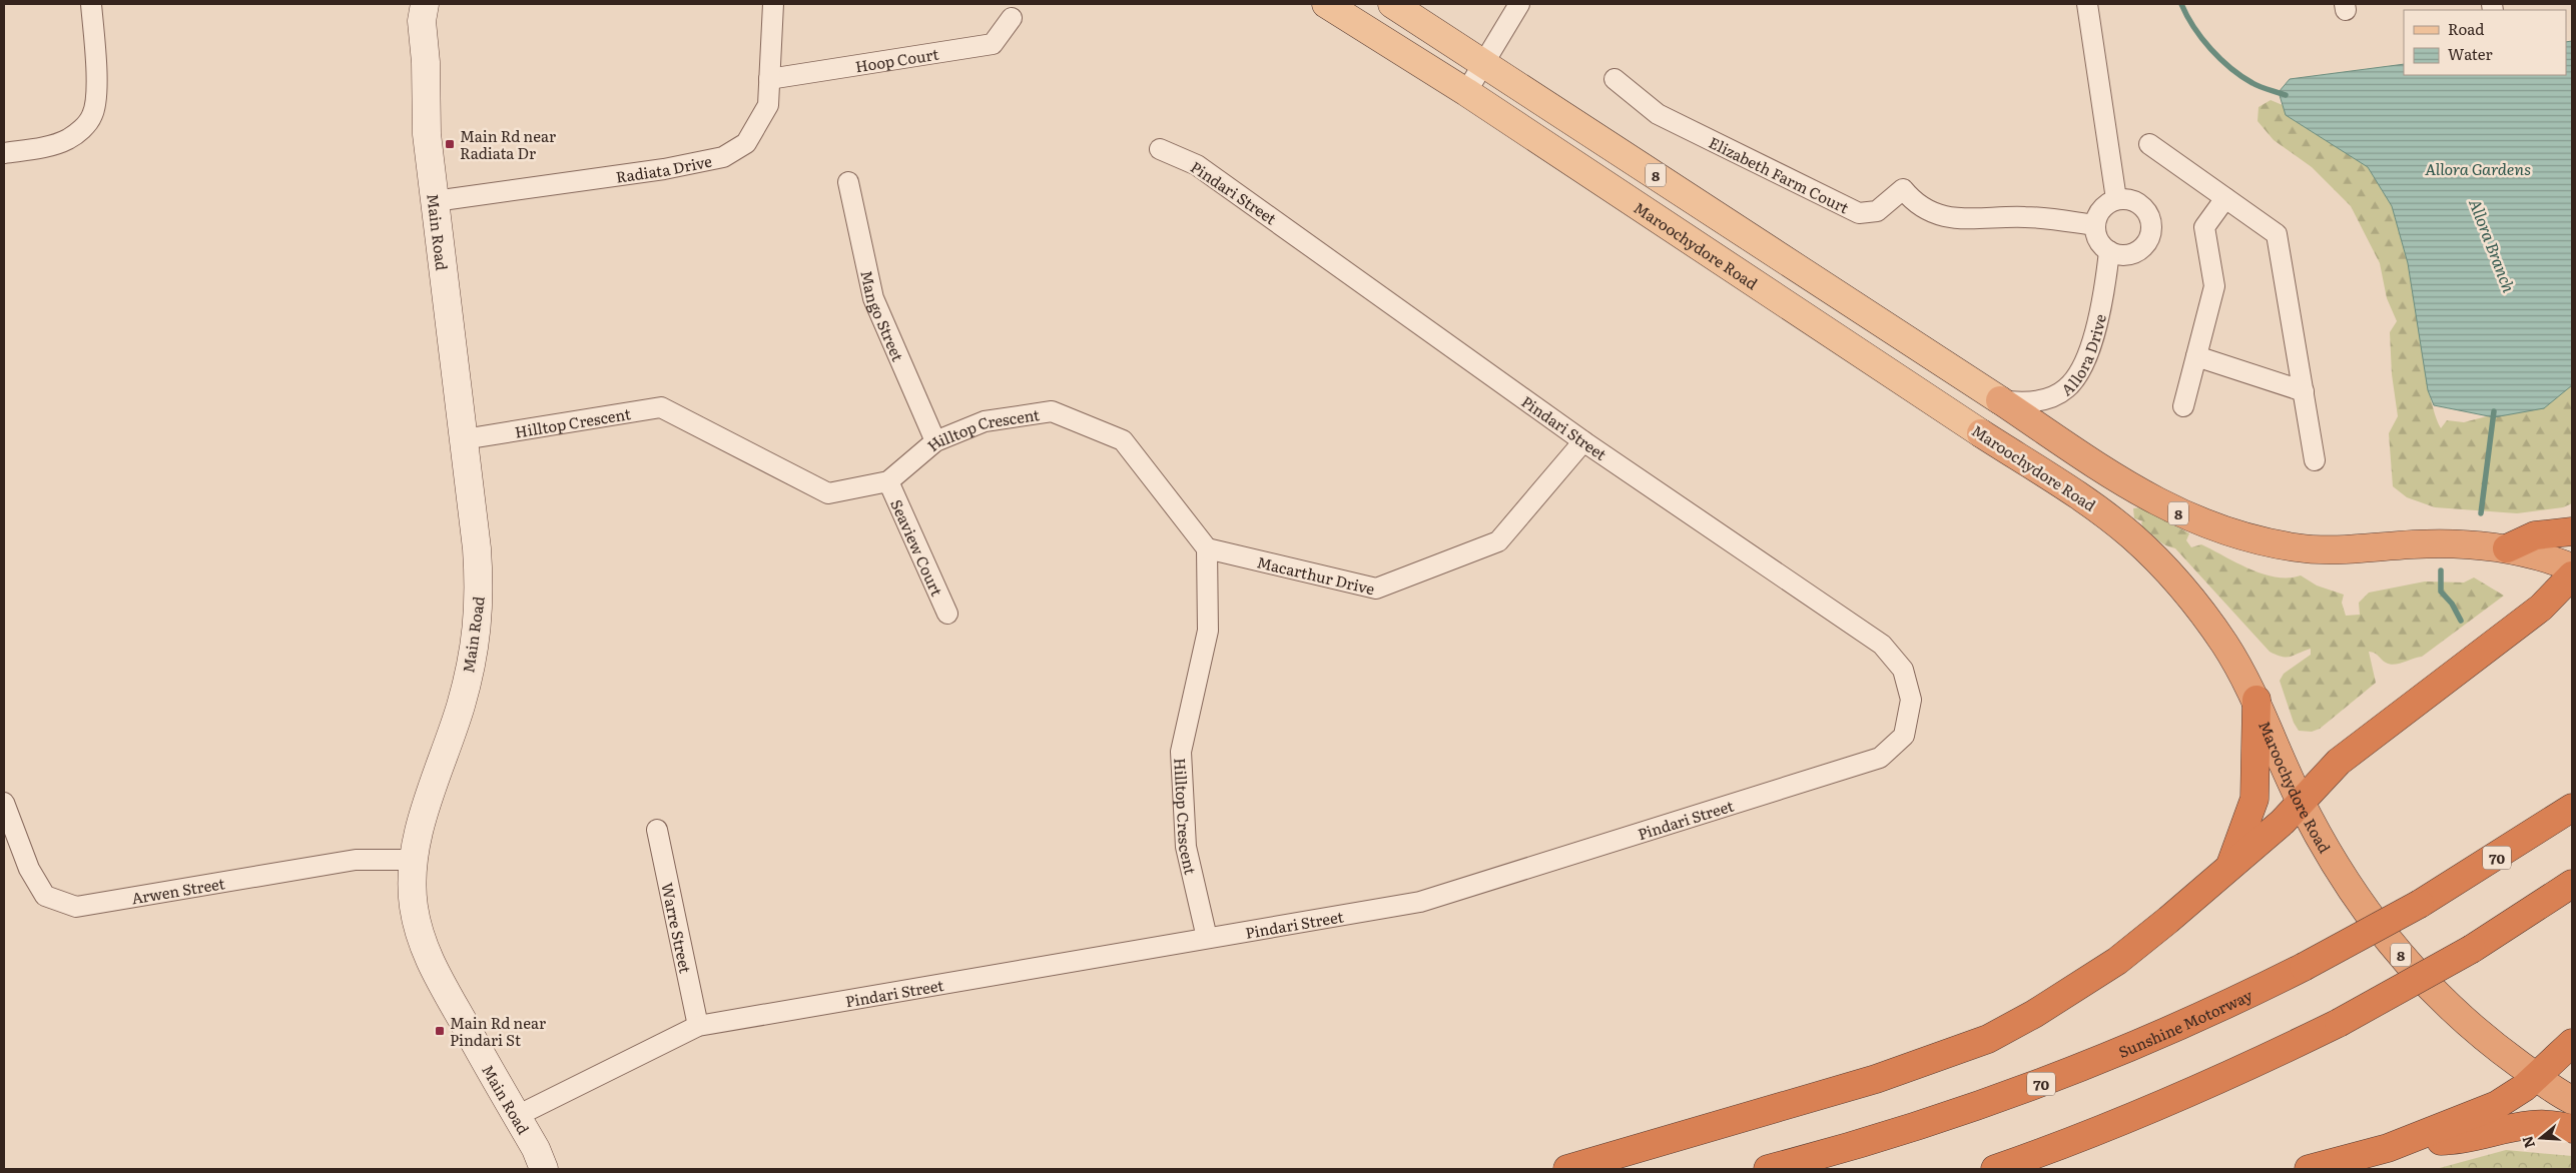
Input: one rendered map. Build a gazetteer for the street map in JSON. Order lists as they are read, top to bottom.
{
  "streets": {
    "highway": [
      "8",
      "Maroochydore Road",
      "70",
      "Sunshine Motorway"
    ],
    "main road": ["Main Road"],
    "street": [
      "Hoop Court",
      "Radiata Drive",
      "Elizabeth Farm Court",
      "Pindari Street",
      "Mango Street",
      "Allora Drive",
      "Hilltop Crescent",
      "Seaview Court",
      "Macarthur Drive",
      "Arwen Street",
      "Warre Street"
    ]
  },
  "crossings": [
    ["Hoop Court", "Radiata Drive"],
    ["Radiata Drive", "Main Road"],
    ["Elizabeth Farm Court", "Allora Drive"],
    ["8", "Allora Drive"],
    ["Pindari Street", "Main Road"],
    ["Pindari Street", "Hilltop Crescent"],
    ["Pindari Street", "Macarthur Drive"],
    ["Pindari Street", "Warre Street"],
    ["Main Road", "Hilltop Crescent"],
    ["Main Road", "Arwen Street"],
    ["Mango Street", "Hilltop Crescent"],
    ["Hilltop Crescent", "Seaview Court"],
    ["Hilltop Crescent", "Macarthur Drive"]
  ],
  "water": ["Allora Gardens", "Allora Branch"],
  "places": {
    "transit": ["Main Rd near Radiata Dr", "Main Rd near Pindari St"]
  },
  "legend": ["Road", "Water"],
  "north": "left"
}
